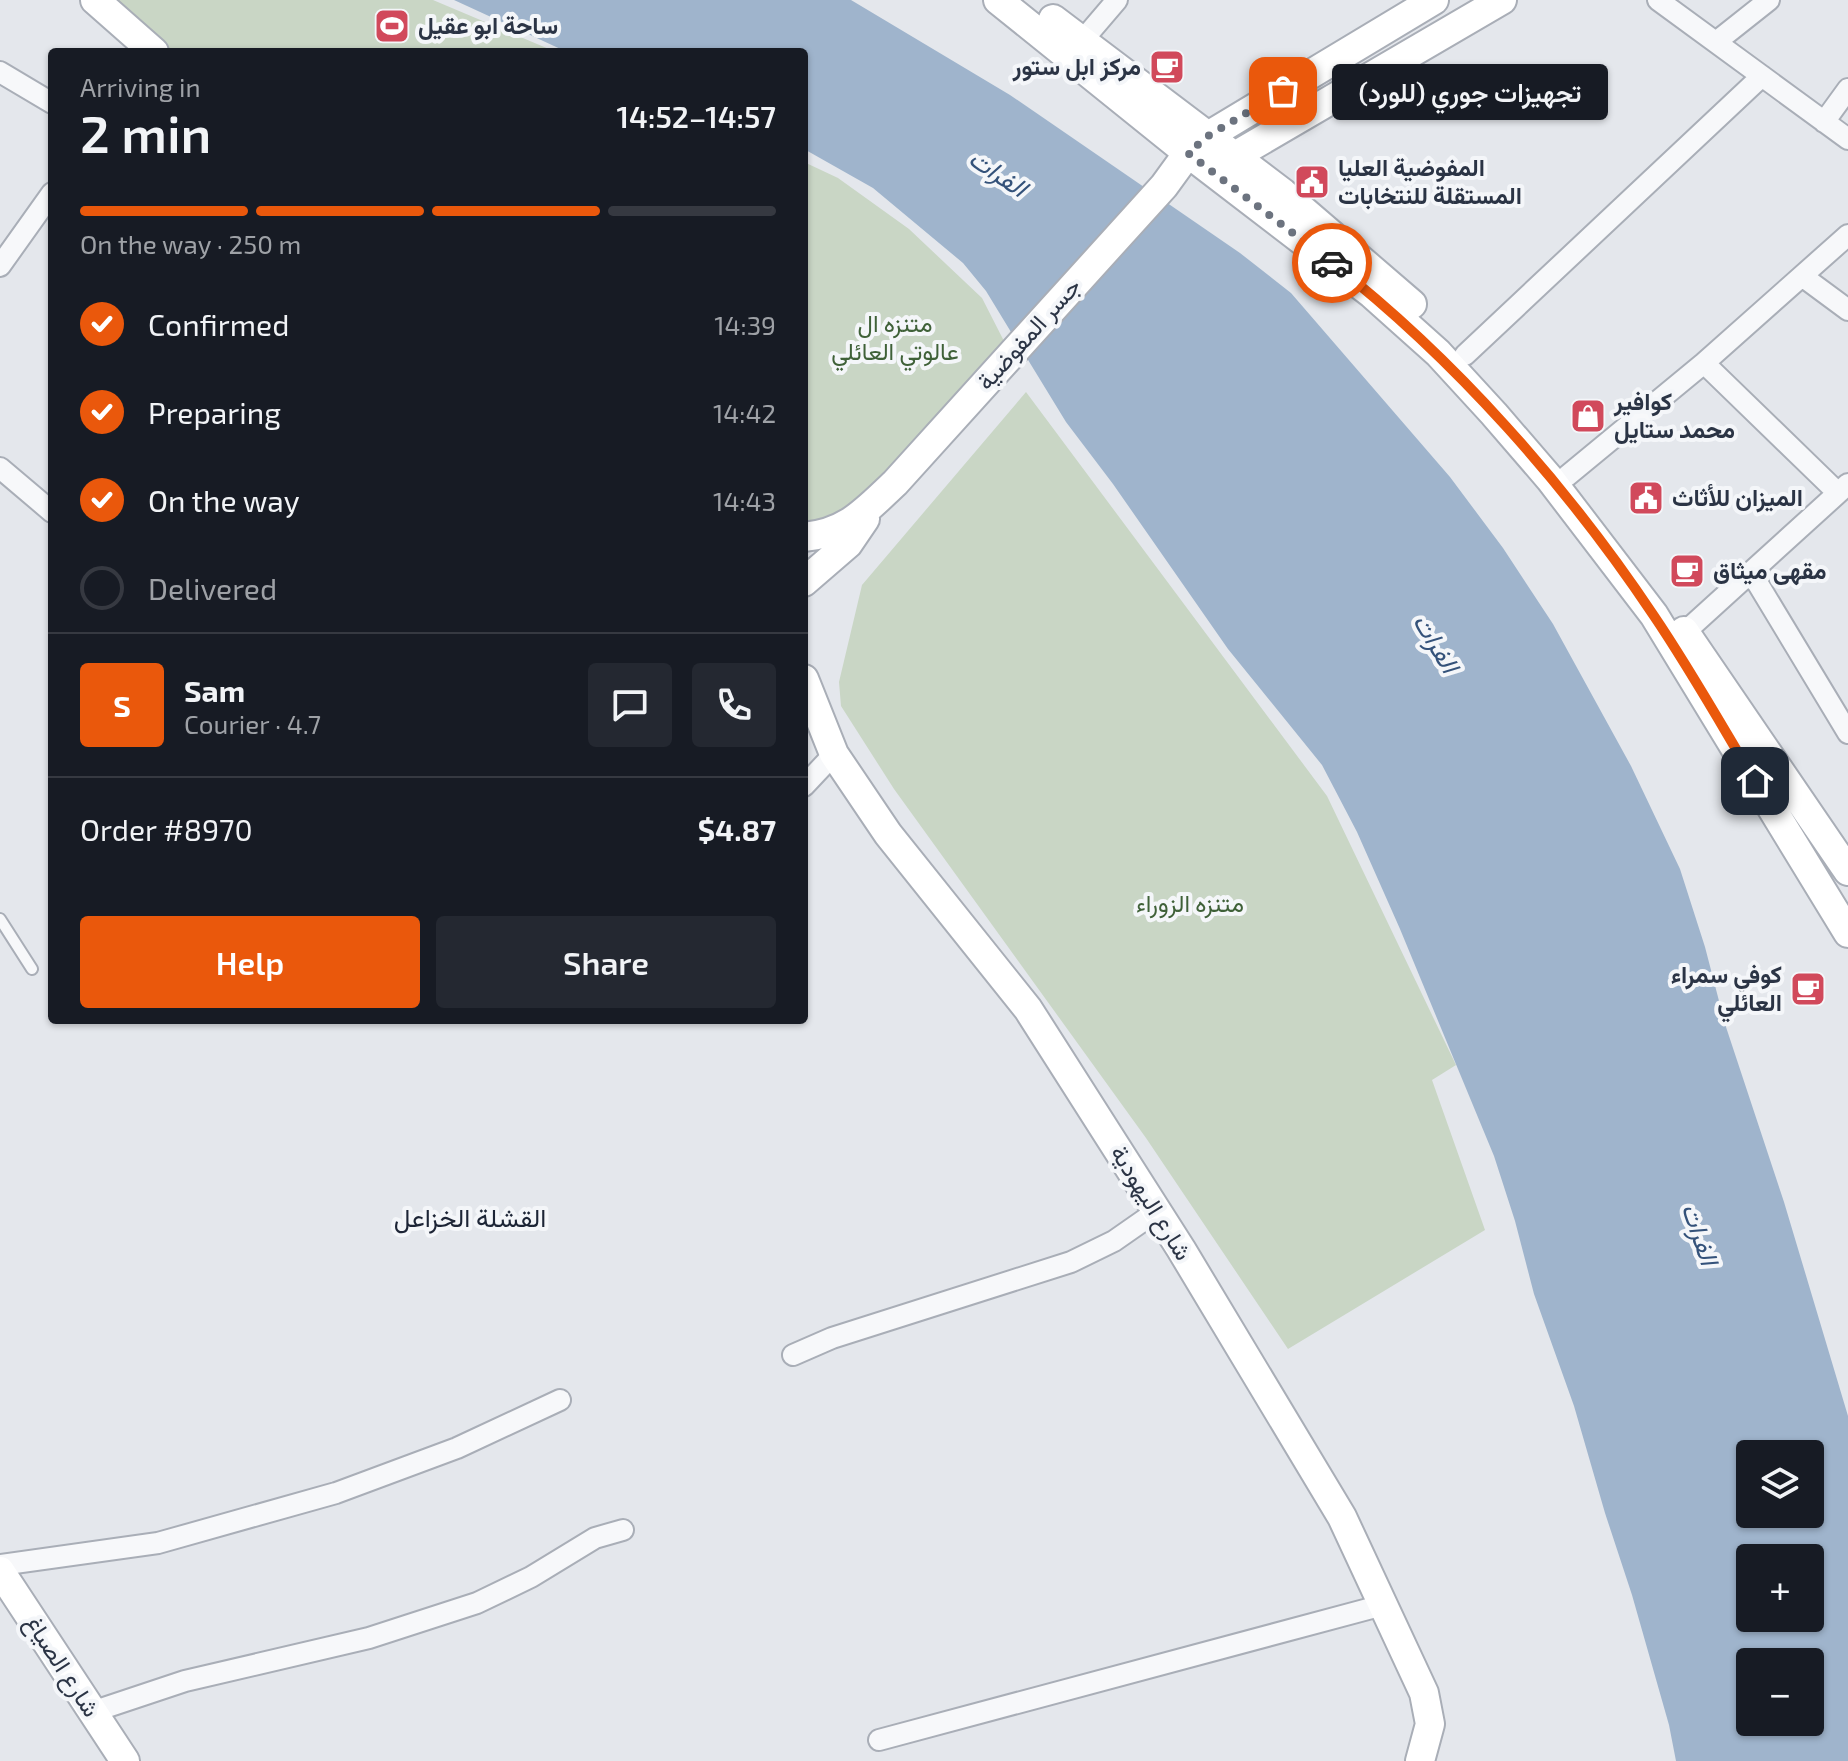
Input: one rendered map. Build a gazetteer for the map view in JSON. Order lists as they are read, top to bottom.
{
  "streets": {
    "street": ["جسر المفوضية", "شارع اليهودية", "شارع الصياغ"]
  },
  "districts": ["القشلة الخزاعل"],
  "water": ["الفرات"],
  "parks": ["متنزه ال عالوتي العائلي", "متنزه الزوراء"],
  "places": {
    "sports": ["ساحة ابو عقيل"],
    "cafe": ["مركز ابل ستور", "مقهى ميثاق", "كوفي سمراء العائلي"],
    "other": ["تجهيزات جوري (للورد)"],
    "public building": ["المفوضية العليا المستقلة للنتخابات", "الميزان للأثاث"],
    "shop": ["كوافير محمد ستايل"]
  },
  "page": {
    "heading": ["2 min", "Arriving in", "14:52–14:57"],
    "panel": [
      "Sam",
      "Courier · 4.7",
      "Order #8970",
      "$4.87"
    ],
    "bubble": "تجهيزات جوري (للورد)",
    "bar": "On the way · 250 m",
    "list": [
      ["Confirmed", "14:39"],
      ["Preparing", "14:42"],
      ["On the way", "14:43"],
      "Delivered"
    ],
    "round": "S",
    "buttons": ["Help", "Share"],
    "map_buttons": ["+", "−"]
  }
}
